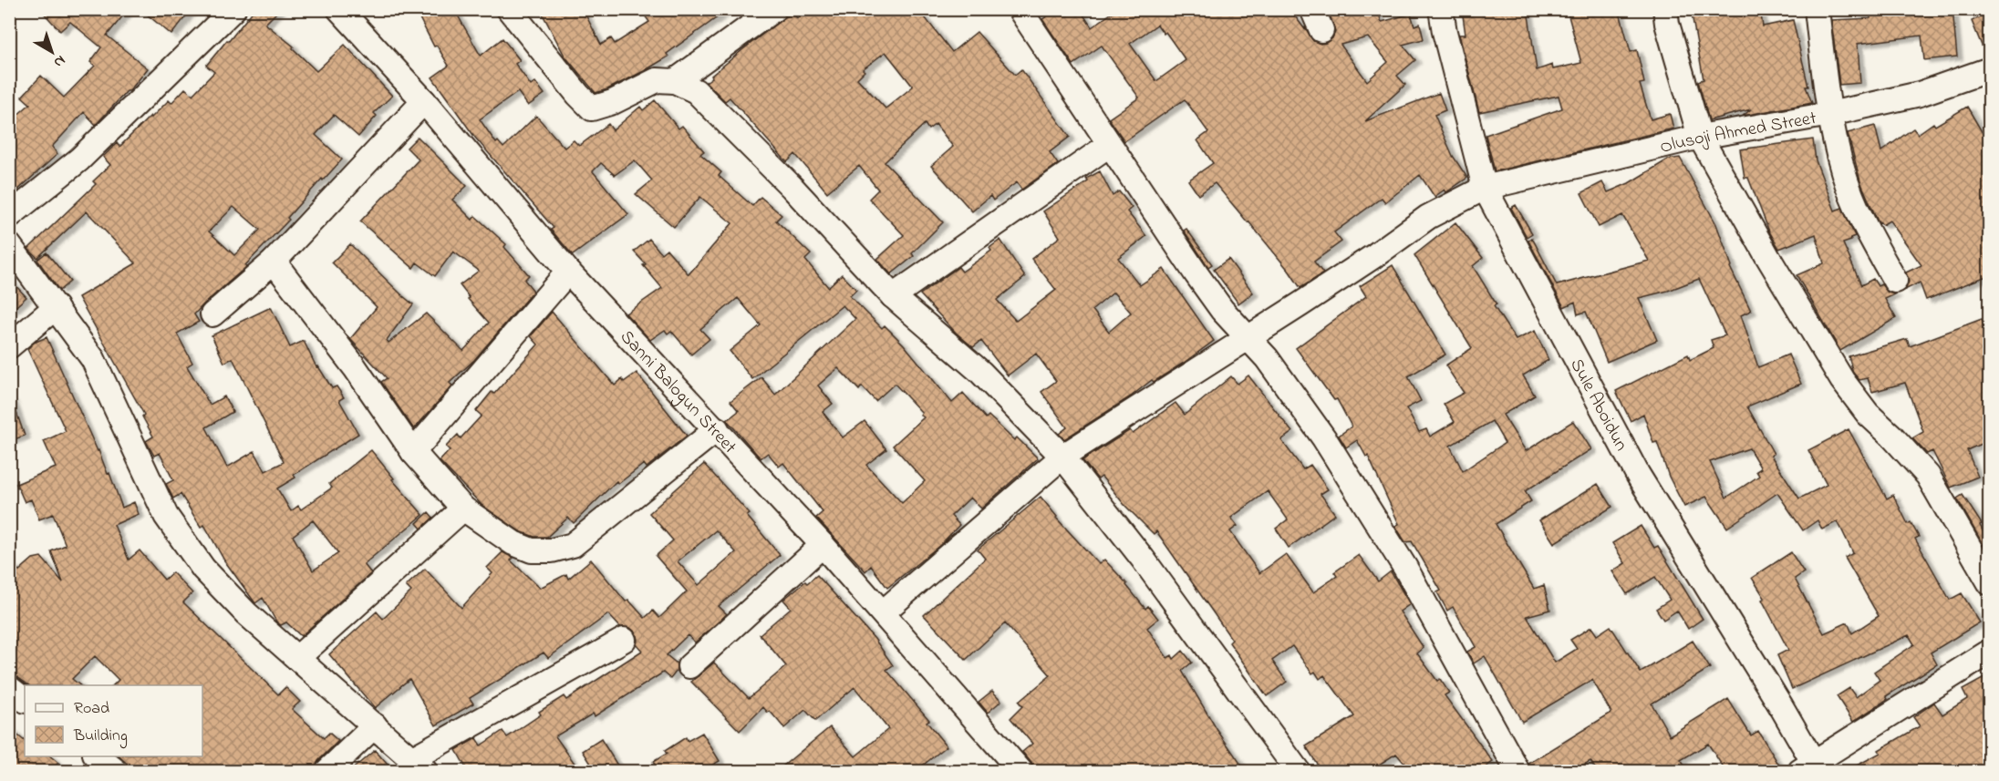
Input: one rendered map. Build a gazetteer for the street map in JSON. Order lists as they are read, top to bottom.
{
  "streets": {
    "street": ["Olusoji Ahmed Street", "Sanni Balogun Street", "Sule Aboidun"]
  },
  "crossings": [
    ["Olusoji Ahmed Street", "Sanni Balogun Street"],
    ["Olusoji Ahmed Street", "Sule Aboidun"]
  ],
  "legend": ["Road", "Building"],
  "north": "bottom right"
}
